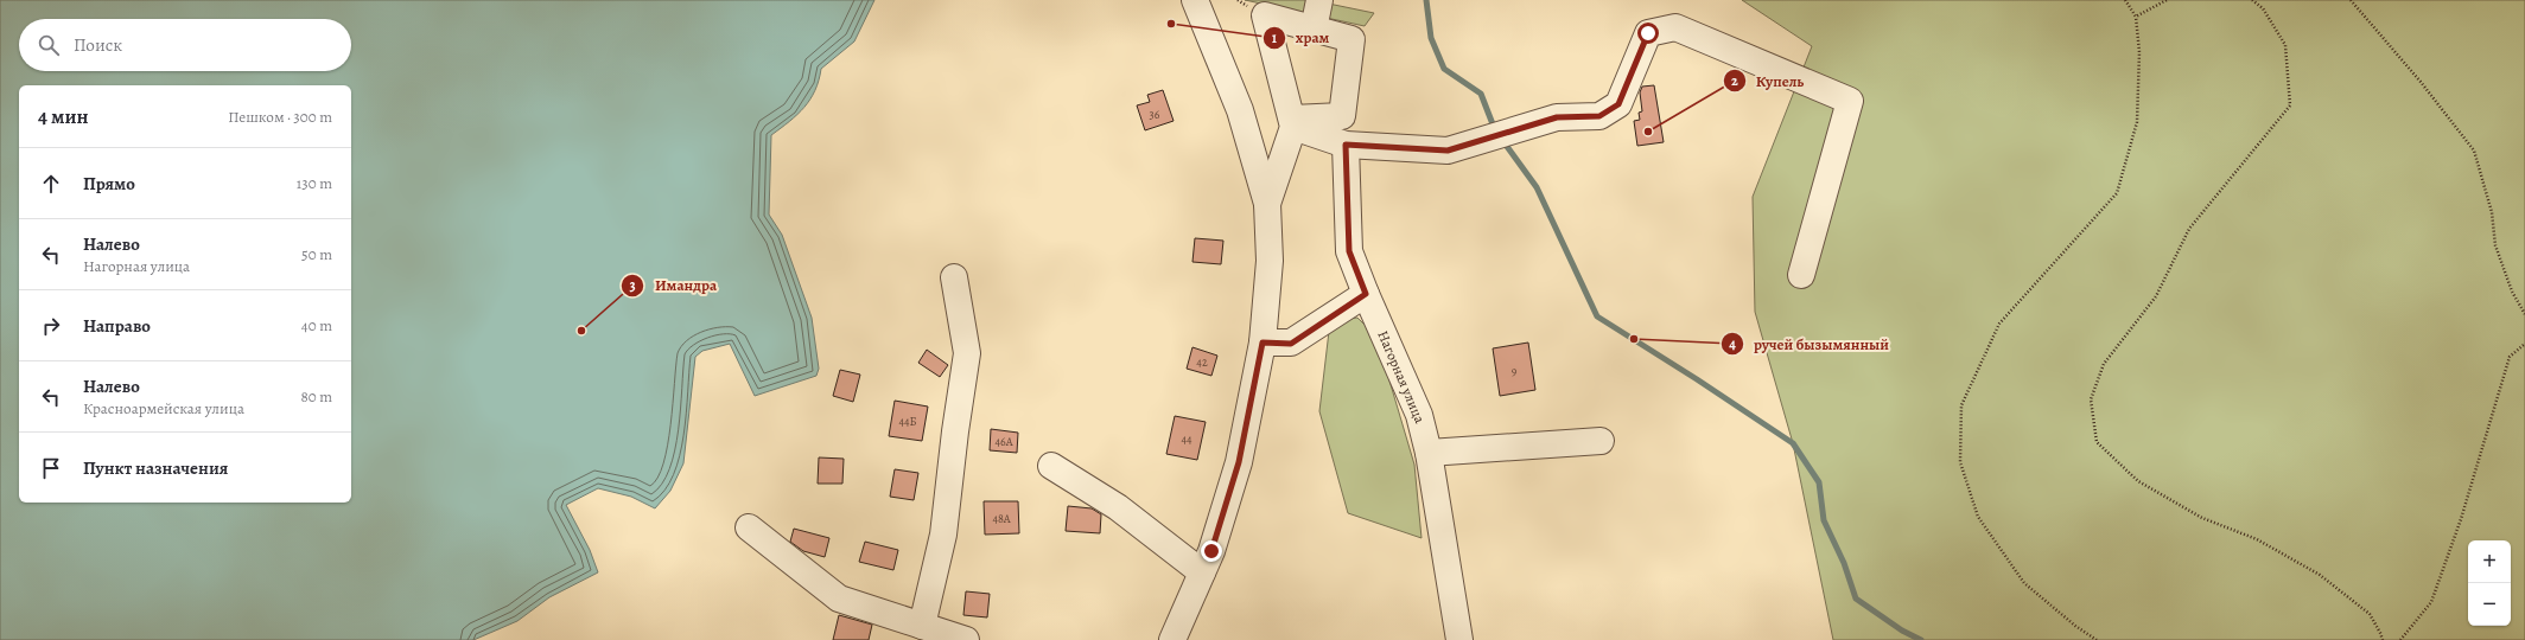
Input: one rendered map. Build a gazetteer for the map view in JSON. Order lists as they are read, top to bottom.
{
  "streets": {
    "street": ["Нагорная улица"]
  },
  "places": [
    "храм",
    "Купель",
    "Имандра",
    "ручей бызымянный"
  ],
  "house_numbers": [
    "36",
    "42",
    "9",
    "44Б",
    "44",
    "46А",
    "48А"
  ],
  "page": {
    "search": "Поиск",
    "heading": ["4 мин", "Пешком · 300 m"],
    "list": [
      ["Прямо", "130 m"],
      ["Налево", "Нагорная улица", "50 m"],
      ["Направо", "40 m"],
      ["Налево", "Красноармейская улица", "80 m"],
      "Пункт назначения"
    ],
    "map_buttons": ["+", "−"]
  }
}
